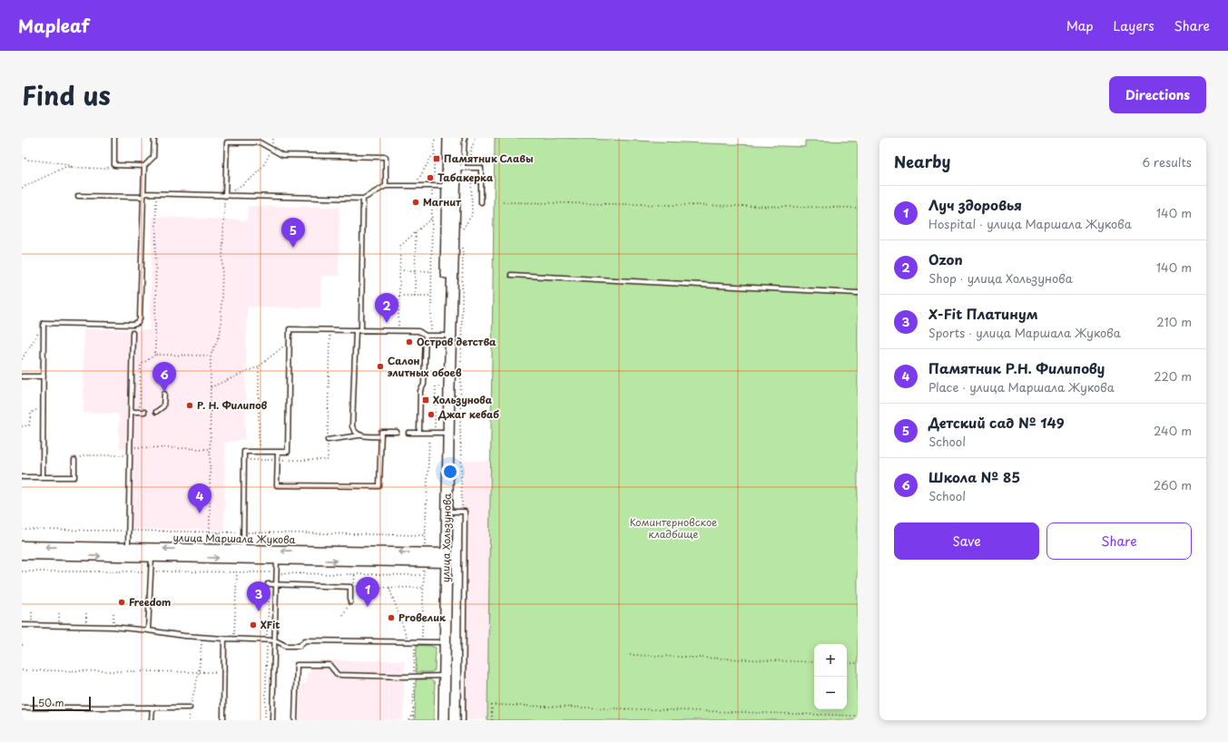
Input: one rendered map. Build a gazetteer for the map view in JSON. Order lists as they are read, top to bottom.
{
  "streets": {
    "main road": ["улица Хользунова"],
    "street": ["улица Маршала Жукова"]
  },
  "crossings": [
    ["улица Хользунова", "улица Маршала Жукова"]
  ],
  "parks": ["Коминтерновское кладбище"],
  "places": {
    "transit": ["Памятник Славы", "Хользунова"],
    "other": [
      "Табакерка",
      "Магнит",
      "Остров детства",
      "Салон элитных обоев",
      "Р. Н. Филипов",
      "Джаг кебаб",
      "Freedom",
      "Proвелик",
      "XFit"
    ]
  },
  "scale_bar": "50 m",
  "page": {
    "header": "Mapleaf",
    "nav": ["Map", "Layers", "Share"],
    "title": "Find us",
    "buttons": [
      "Directions",
      ["Save", "Share"]
    ],
    "heading": ["Nearby", "6 results"],
    "list": [
      {
        "mark": "1",
        "name": "Луч здоровья",
        "note": "Hospital · улица Маршала Жукова",
        "value": "140 m"
      },
      {
        "mark": "2",
        "name": "Ozon",
        "note": "Shop · улица Хользунова",
        "value": "140 m"
      },
      {
        "mark": "3",
        "name": "X-Fit Платинум",
        "note": "Sports · улица Маршала Жукова",
        "value": "210 m"
      },
      {
        "mark": "4",
        "name": "Памятник Р.Н. Филипову",
        "note": "Place · улица Маршала Жукова",
        "value": "220 m"
      },
      {
        "mark": "5",
        "name": "Детский сад № 149",
        "note": "School",
        "value": "240 m"
      },
      {
        "mark": "6",
        "name": "Школа № 85",
        "note": "School",
        "value": "260 m"
      }
    ],
    "pins": [
      "5",
      "2",
      "6",
      "4",
      "1",
      "3"
    ],
    "map_buttons": ["+", "−"],
    "scale": "50 m"
  }
}
